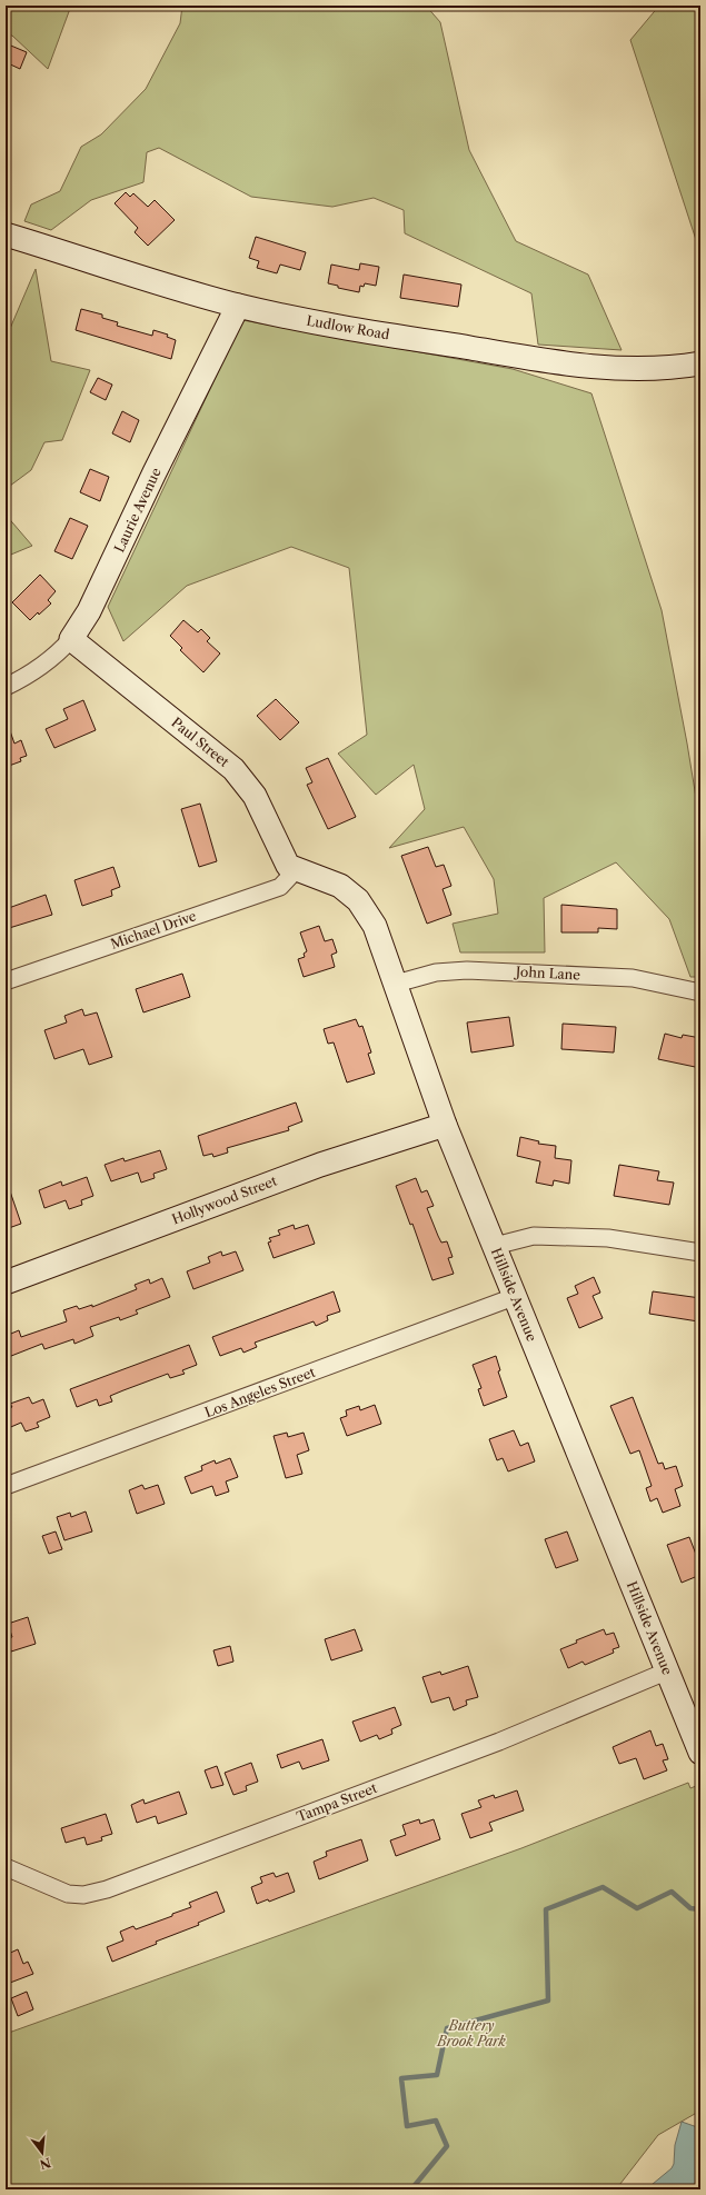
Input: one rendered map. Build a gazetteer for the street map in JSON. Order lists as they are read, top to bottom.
{
  "streets": {
    "street": [
      "Ludlow Road",
      "Laurie Avenue",
      "Paul Street",
      "Michael Drive",
      "John Lane",
      "Hollywood Street",
      "Hillside Avenue",
      "Los Angeles Street",
      "Tampa Street"
    ]
  },
  "crossings": [
    ["Ludlow Road", "Laurie Avenue"],
    ["Laurie Avenue", "Paul Street"],
    ["Paul Street", "Michael Drive"],
    ["Paul Street", "Hillside Avenue"],
    ["Michael Drive", "Hillside Avenue"],
    ["John Lane", "Hillside Avenue"],
    ["Hollywood Street", "Hillside Avenue"],
    ["Hillside Avenue", "Los Angeles Street"],
    ["Hillside Avenue", "Tampa Street"]
  ],
  "parks": ["Buttery Brook Park"],
  "north": "bottom"
}
